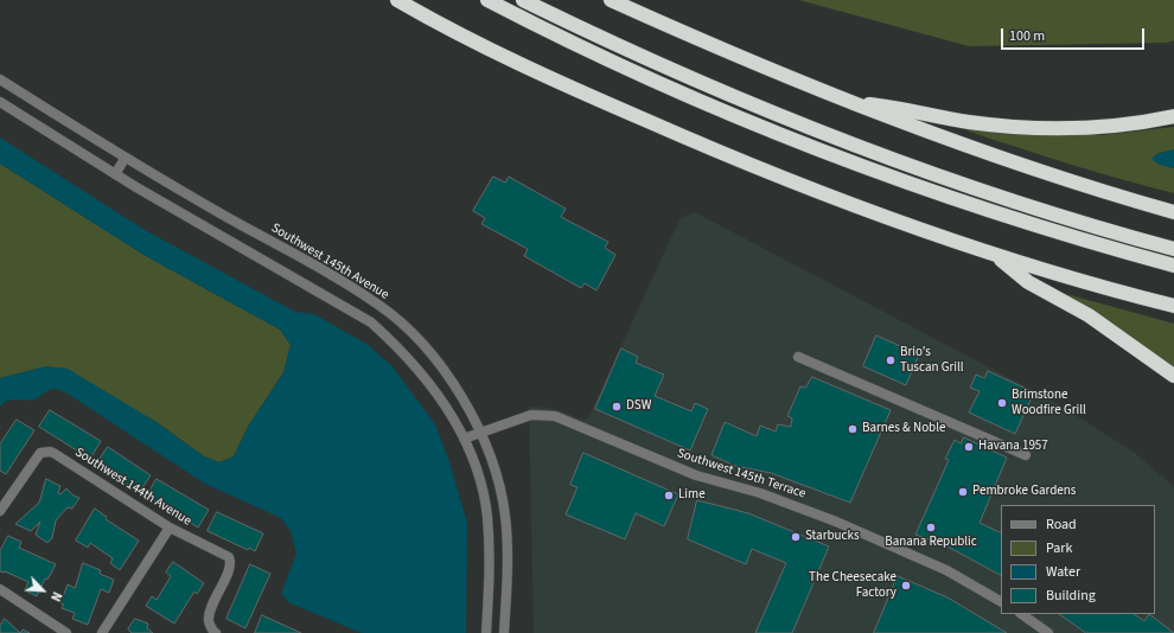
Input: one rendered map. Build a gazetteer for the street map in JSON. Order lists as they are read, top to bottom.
{
  "streets": {
    "street": ["Southwest 145th Avenue", "Southwest 145th Terrace", "Southwest 144th Avenue"]
  },
  "crossings": [
    ["Southwest 145th Avenue", "Southwest 145th Terrace"]
  ],
  "places": [
    "Brio's Tuscan Grill",
    "Brimstone Woodfire Grill",
    "DSW",
    "Barnes & Noble",
    "Havana 1957",
    "Pembroke Gardens",
    "Lime",
    "Banana Republic",
    "Starbucks",
    "The Cheesecake Factory"
  ],
  "legend": [
    "Road",
    "Park",
    "Water",
    "Building"
  ],
  "scale_bar": "100 m",
  "north": "bottom right"
}
